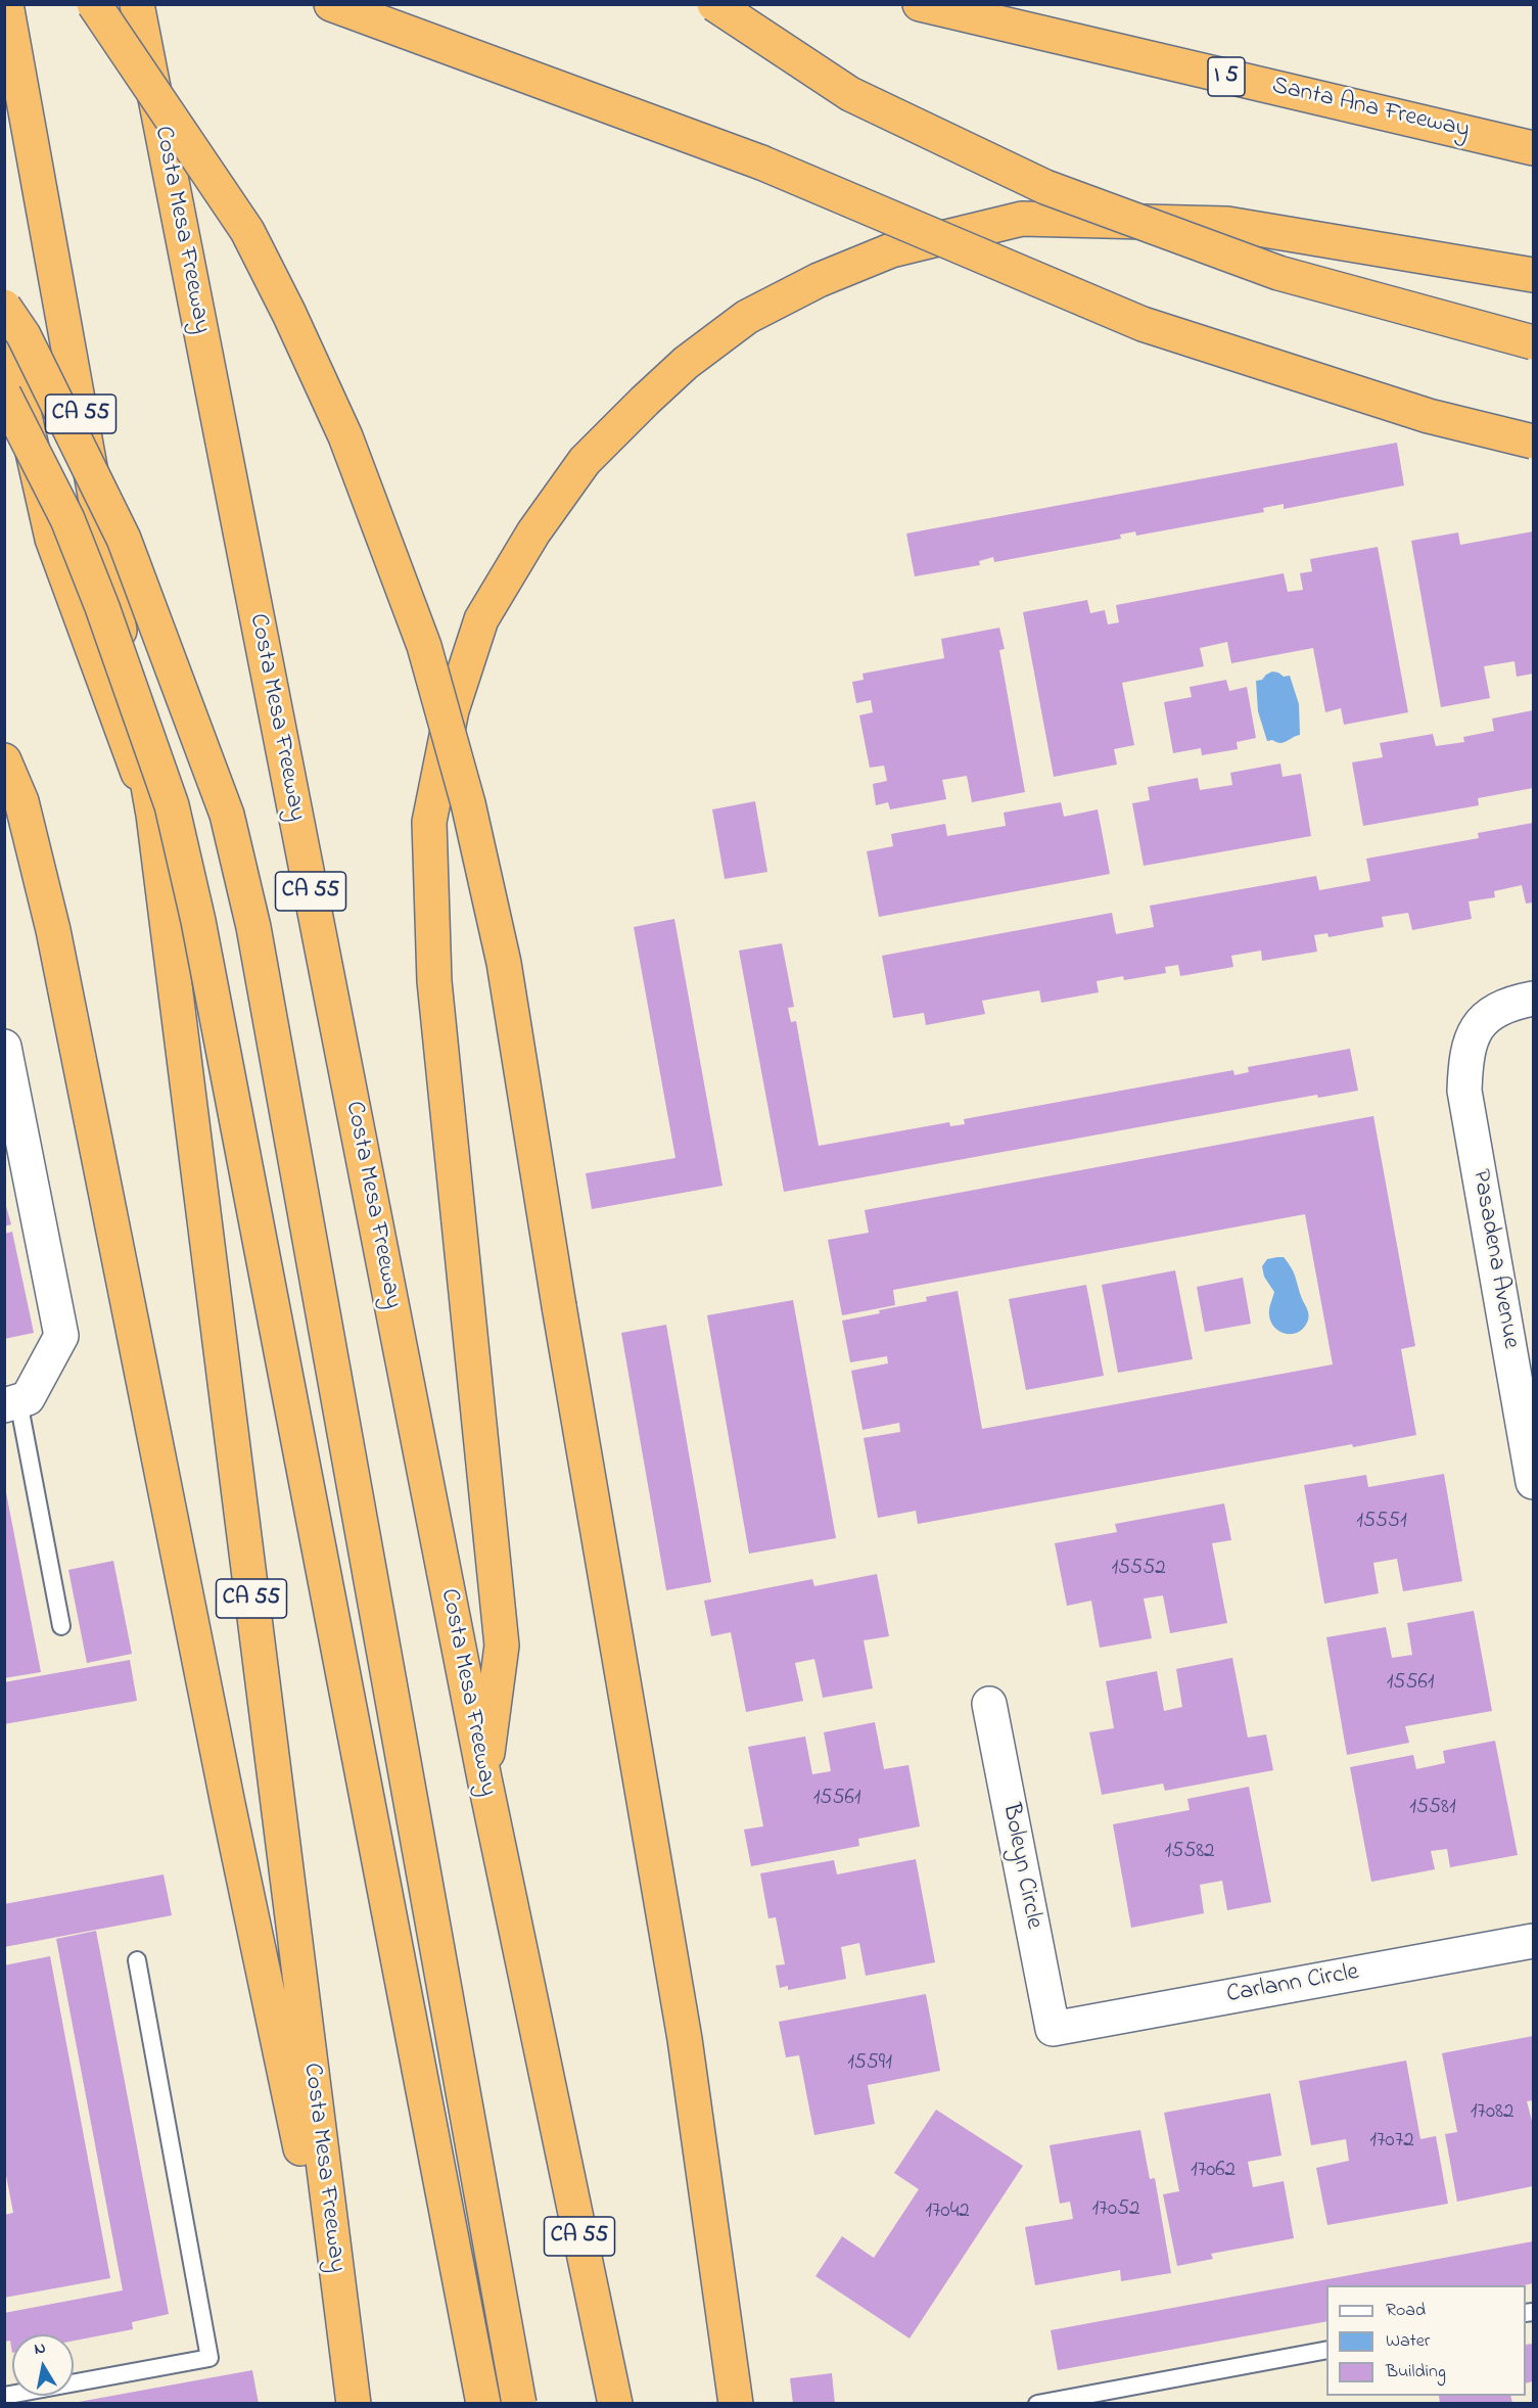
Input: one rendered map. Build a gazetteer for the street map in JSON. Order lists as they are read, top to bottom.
{
  "streets": {
    "highway": [
      "I 5",
      "Santa Ana Freeway",
      "Costa Mesa Freeway",
      "CA 55"
    ],
    "street": ["Pasadena Avenue", "Boleyn Circle", "Carlann Circle"]
  },
  "crossings": [
    ["Boleyn Circle", "Carlann Circle"]
  ],
  "house_numbers": [
    "15551",
    "15552",
    "15561",
    "15561",
    "15581",
    "15582",
    "15591",
    "17082",
    "17072",
    "17062",
    "17052",
    "17042"
  ],
  "legend": ["Road", "Water", "Building"],
  "north": "top"
}
